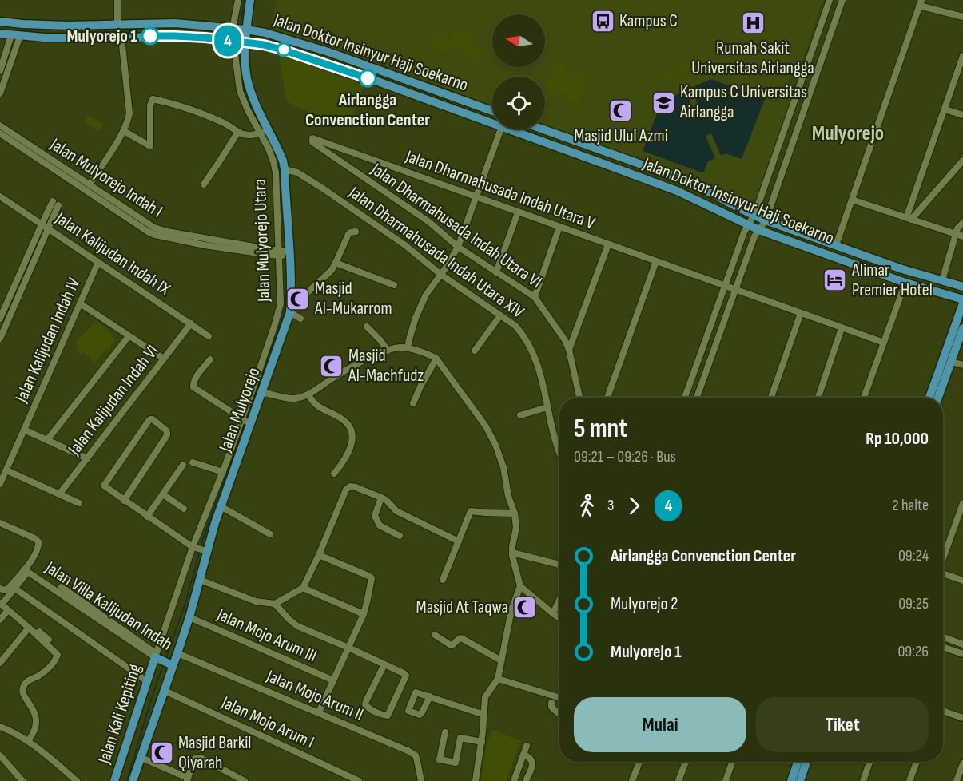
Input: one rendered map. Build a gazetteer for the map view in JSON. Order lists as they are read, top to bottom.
{
  "streets": {
    "main road": ["Jalan Doktor Insinyur Haji Soekarno", "Jalan Mulyorejo", "Jalan Kali Kepiting"],
    "street": [
      "Jalan Mulyorejo Indah I",
      "Jalan Dharmahusada Indah Utara V",
      "Jalan Dharmahusada Indah Utara VI",
      "Jalan Mulyorejo Utara",
      "Jalan Dharmahusada Indah Utara XIV",
      "Jalan Kalijudan Indah IX",
      "Jalan Kalijudan Indah IV",
      "Jalan Kalijudan Indah VI",
      "Jalan Villa Kalijudan Indah",
      "Jalan Mojo Arum III",
      "Jalan Mojo Arum II",
      "Jalan Mojo Arum I"
    ]
  },
  "crossings": [
    ["Jalan Doktor Insinyur Haji Soekarno", "Jalan Mulyorejo"],
    ["Jalan Dharmahusada Indah Utara V", "Jalan Dharmahusada Indah Utara VI"],
    ["Jalan Mulyorejo Utara", "Jalan Mulyorejo"],
    ["Jalan Dharmahusada Indah Utara XIV", "Jalan Mulyorejo"],
    ["Jalan Kalijudan Indah IX", "Jalan Kalijudan Indah IV"],
    ["Jalan Kalijudan Indah IX", "Jalan Kalijudan Indah VI"],
    ["Jalan Mulyorejo", "Jalan Villa Kalijudan Indah"],
    ["Jalan Mulyorejo", "Jalan Mojo Arum III"],
    ["Jalan Mulyorejo", "Jalan Mojo Arum II"],
    ["Jalan Mulyorejo", "Jalan Kali Kepiting"],
    ["Jalan Mulyorejo", "Jalan Mojo Arum I"],
    ["Jalan Villa Kalijudan Indah", "Jalan Kali Kepiting"]
  ],
  "districts": ["Mulyorejo"],
  "places": {
    "bus stop": ["Kampus C"],
    "hospital": ["Rumah Sakit Universitas Airlangga"],
    "other": ["Mulyorejo 1", "Airlangga Convenction Center"],
    "school or university": ["Kampus C Universitas Airlangga"],
    "mosque": [
      "Masjid Ulul Azmi",
      "Masjid Al-Mukarrom",
      "Masjid Al-Machfudz",
      "Masjid At Taqwa",
      "Masjid Barkil Qiyarah"
    ],
    "hotel": ["Alimar Premier Hotel"]
  },
  "lines": ["bus line 4"],
  "north": "left",
  "page": {
    "on_map": "4",
    "heading": ["5 mnt", "09:21 – 09:26 · Bus", "Rp 10,000"],
    "legs": ["3", "4", "2 halte"],
    "list": [
      {
        "name": "Airlangga Convenction Center",
        "value": "09:24"
      },
      {
        "name": "Mulyorejo 2",
        "value": "09:25"
      },
      {
        "name": "Mulyorejo 1",
        "value": "09:26"
      }
    ],
    "buttons": ["Mulai", "Tiket"]
  }
}
